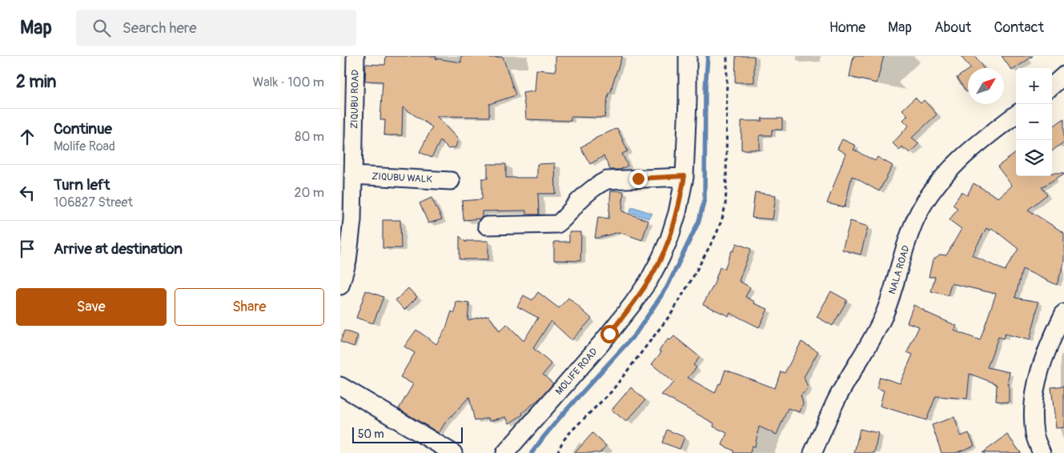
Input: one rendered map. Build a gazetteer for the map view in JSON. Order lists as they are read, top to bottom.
{
  "streets": {
    "street": [
      "ZIQUBU ROAD",
      "ZIQUBU WALK",
      "NALA ROAD",
      "MOLIFE ROAD"
    ]
  },
  "crossings": [
    ["ZIQUBU ROAD", "ZIQUBU WALK"]
  ],
  "scale_bar": "50 m",
  "north": "top right",
  "page": {
    "header": "Map",
    "search": "Search here",
    "nav": [
      "Home",
      "Map",
      "About",
      "Contact"
    ],
    "heading": ["2 min", "Walk · 100 m"],
    "map_buttons": ["+", "−"],
    "list": [
      ["Continue", "Molife Road", "80 m"],
      ["Turn left", "106827 Street", "20 m"],
      "Arrive at destination"
    ],
    "buttons": ["Save", "Share"],
    "scale": "50 m"
  }
}
